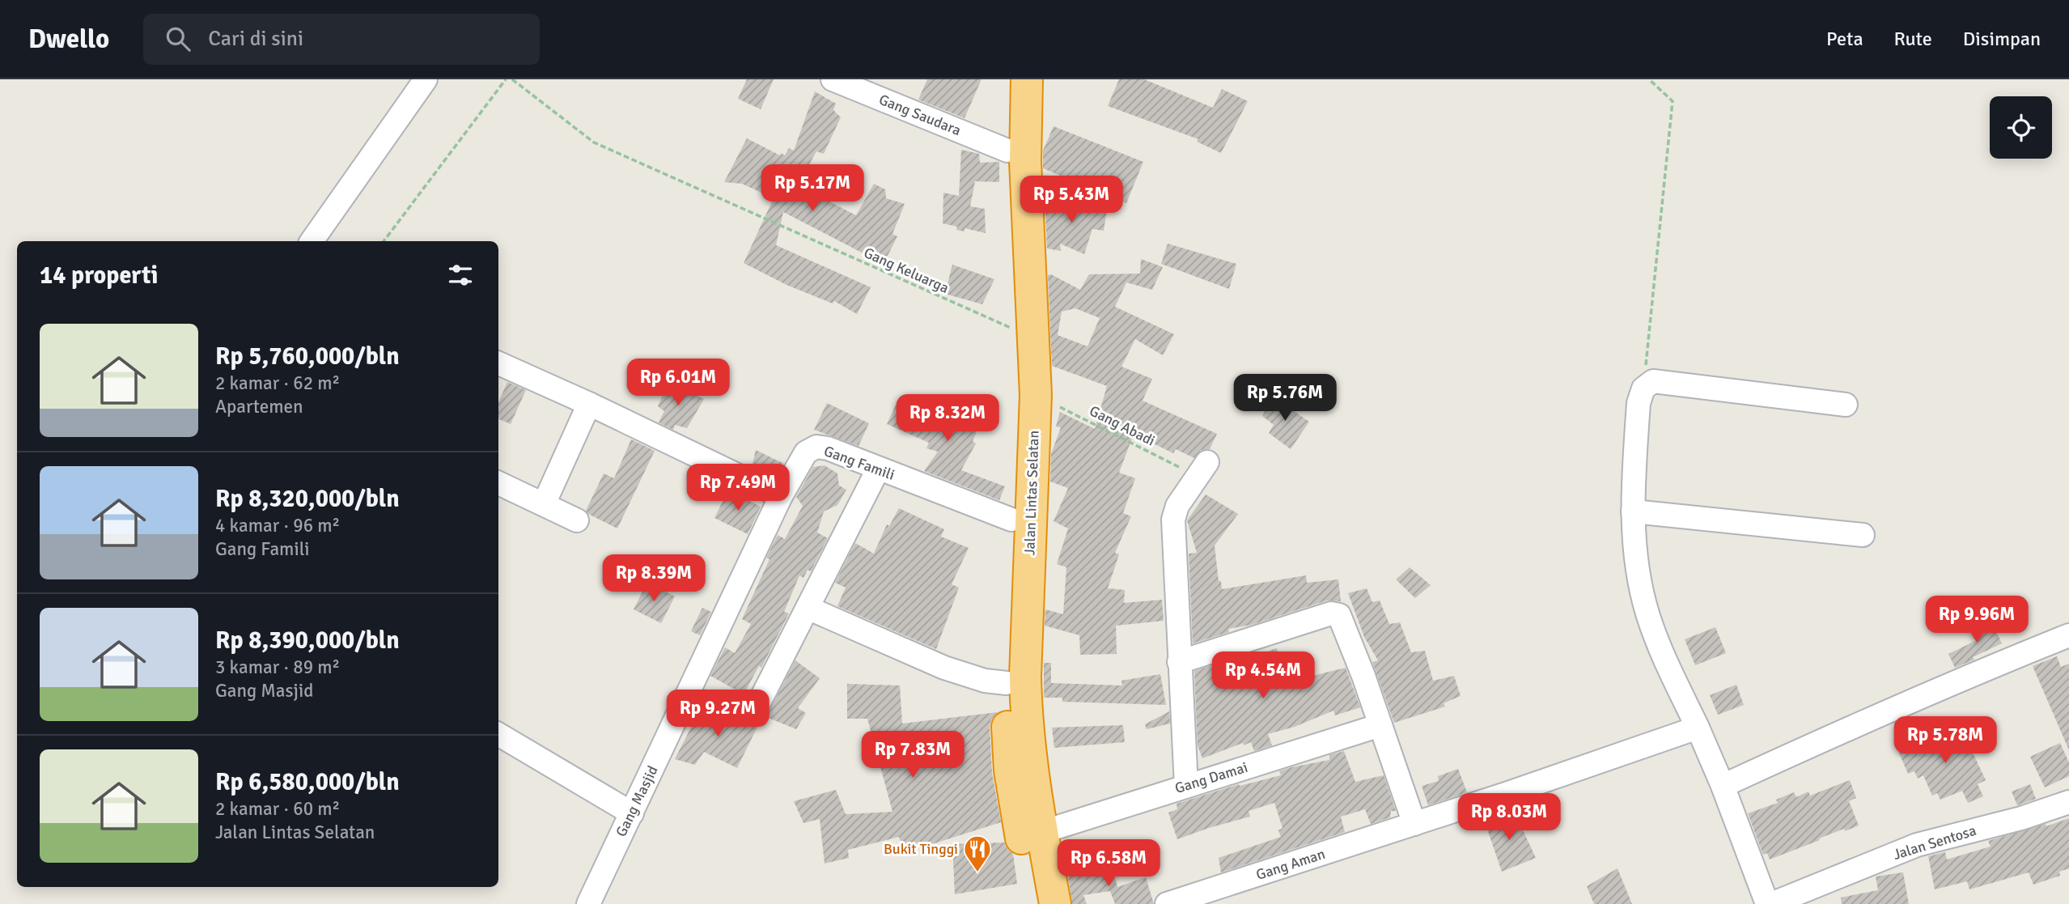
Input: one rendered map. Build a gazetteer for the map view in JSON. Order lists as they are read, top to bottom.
{
  "streets": {
    "highway": ["Jalan Lintas Selatan"],
    "street": [
      "Gang Saudara",
      "Gang Famili",
      "Gang Damai",
      "Gang Masjid",
      "Jalan Sentosa",
      "Gang Aman"
    ],
    "path": ["Gang Keluarga", "Gang Abadi"]
  },
  "crossings": [
    ["Gang Saudara", "Jalan Lintas Selatan"],
    ["Gang Keluarga", "Jalan Lintas Selatan"],
    ["Gang Abadi", "Jalan Lintas Selatan"],
    ["Gang Famili", "Jalan Lintas Selatan"],
    ["Gang Famili", "Gang Masjid"],
    ["Jalan Lintas Selatan", "Gang Damai"]
  ],
  "places": {
    "restaurant": ["Bukit Tinggi"]
  },
  "page": {
    "header": "Dwello",
    "search": "Cari di sini",
    "nav": ["Peta", "Rute", "Disimpan"],
    "price": [
      "Rp 5.17M",
      "Rp 5.43M",
      "Rp 6.01M",
      "Rp 5.76M",
      "Rp 8.32M",
      "Rp 7.49M",
      "Rp 8.39M",
      "Rp 9.96M",
      "Rp 4.54M",
      "Rp 9.27M",
      "Rp 5.78M",
      "Rp 7.83M",
      "Rp 8.03M",
      "Rp 6.58M"
    ],
    "heading": "14 properti",
    "list": [
      {
        "name": "Rp 5,760,000/bln",
        "note": "2 kamar · 62 m² · Apartemen"
      },
      {
        "name": "Rp 8,320,000/bln",
        "note": "4 kamar · 96 m² · Gang Famili"
      },
      {
        "name": "Rp 8,390,000/bln",
        "note": "3 kamar · 89 m² · Gang Masjid"
      },
      {
        "name": "Rp 6,580,000/bln",
        "note": "2 kamar · 60 m² · Jalan Lintas Selatan"
      }
    ]
  }
}
